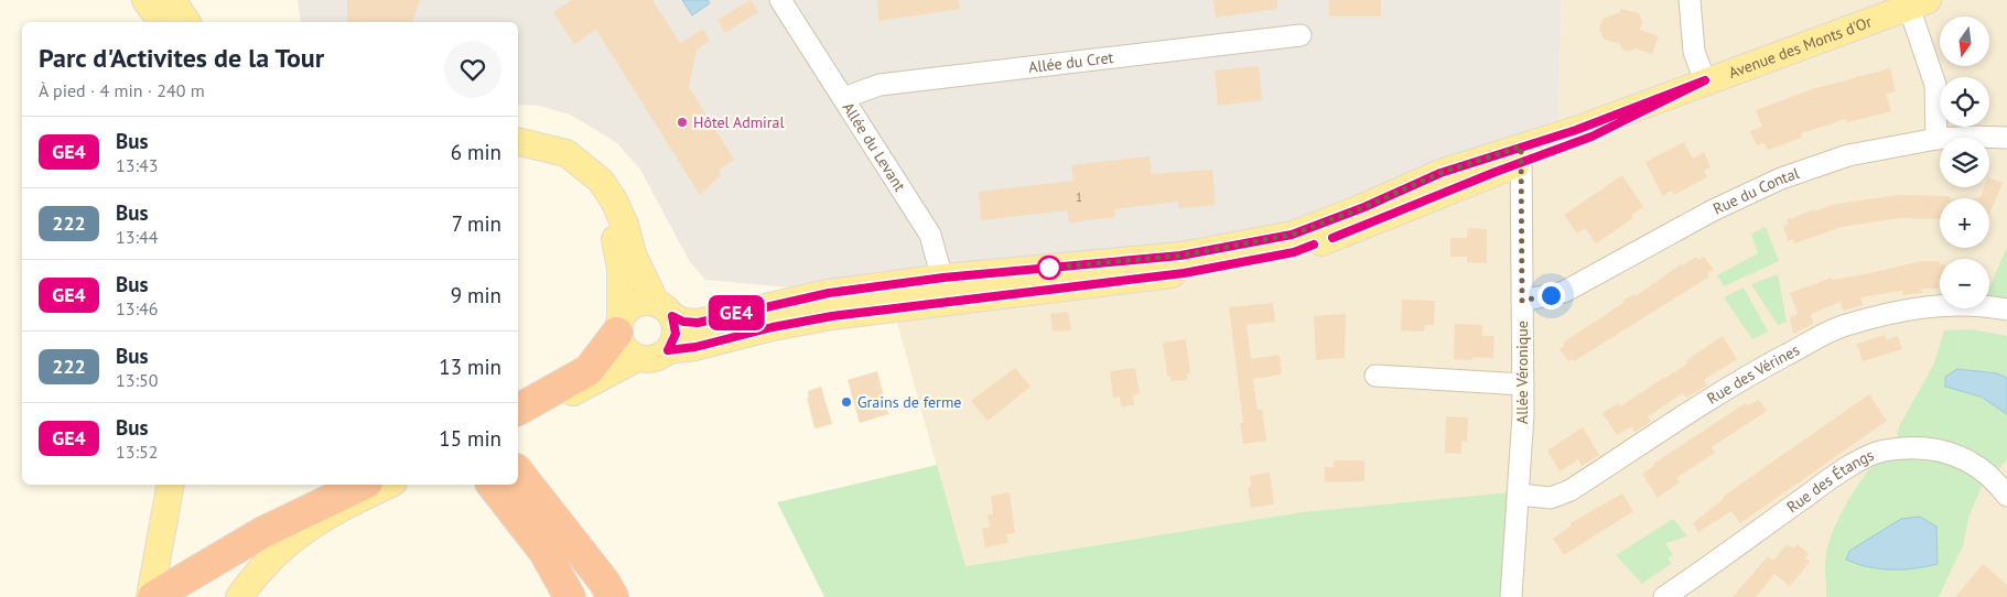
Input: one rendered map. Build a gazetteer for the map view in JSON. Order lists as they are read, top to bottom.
{
  "streets": {
    "main road": ["Avenue des Monts d'Or"],
    "street": [
      "Allée du Cret",
      "Allée du Levant",
      "Rue du Contal",
      "Allée Véronique",
      "Rue des Vérines",
      "Rue des Étangs"
    ]
  },
  "crossings": [
    ["Avenue des Monts d'Or", "Allée du Levant"],
    ["Avenue des Monts d'Or", "Allée Véronique"],
    ["Allée du Cret", "Allée du Levant"],
    ["Rue du Contal", "Allée Véronique"],
    ["Allée Véronique", "Rue des Vérines"]
  ],
  "places": ["Hôtel Admiral", "Grains de ferme"],
  "lines": ["bus line GE4"],
  "house_numbers": ["1"],
  "north": "bottom",
  "page": {
    "on_map": "GE4",
    "map_buttons": ["+", "−"],
    "heading": ["Parc d'Activites de la Tour", "À pied · 4 min · 240 m"],
    "list": [
      {
        "mark": "GE4",
        "name": "Bus",
        "note": "13:43",
        "value": "6 min"
      },
      {
        "mark": "222",
        "name": "Bus",
        "note": "13:44",
        "value": "7 min"
      },
      {
        "mark": "GE4",
        "name": "Bus",
        "note": "13:46",
        "value": "9 min"
      },
      {
        "mark": "222",
        "name": "Bus",
        "note": "13:50",
        "value": "13 min"
      },
      {
        "mark": "GE4",
        "name": "Bus",
        "note": "13:52",
        "value": "15 min"
      }
    ]
  }
}
